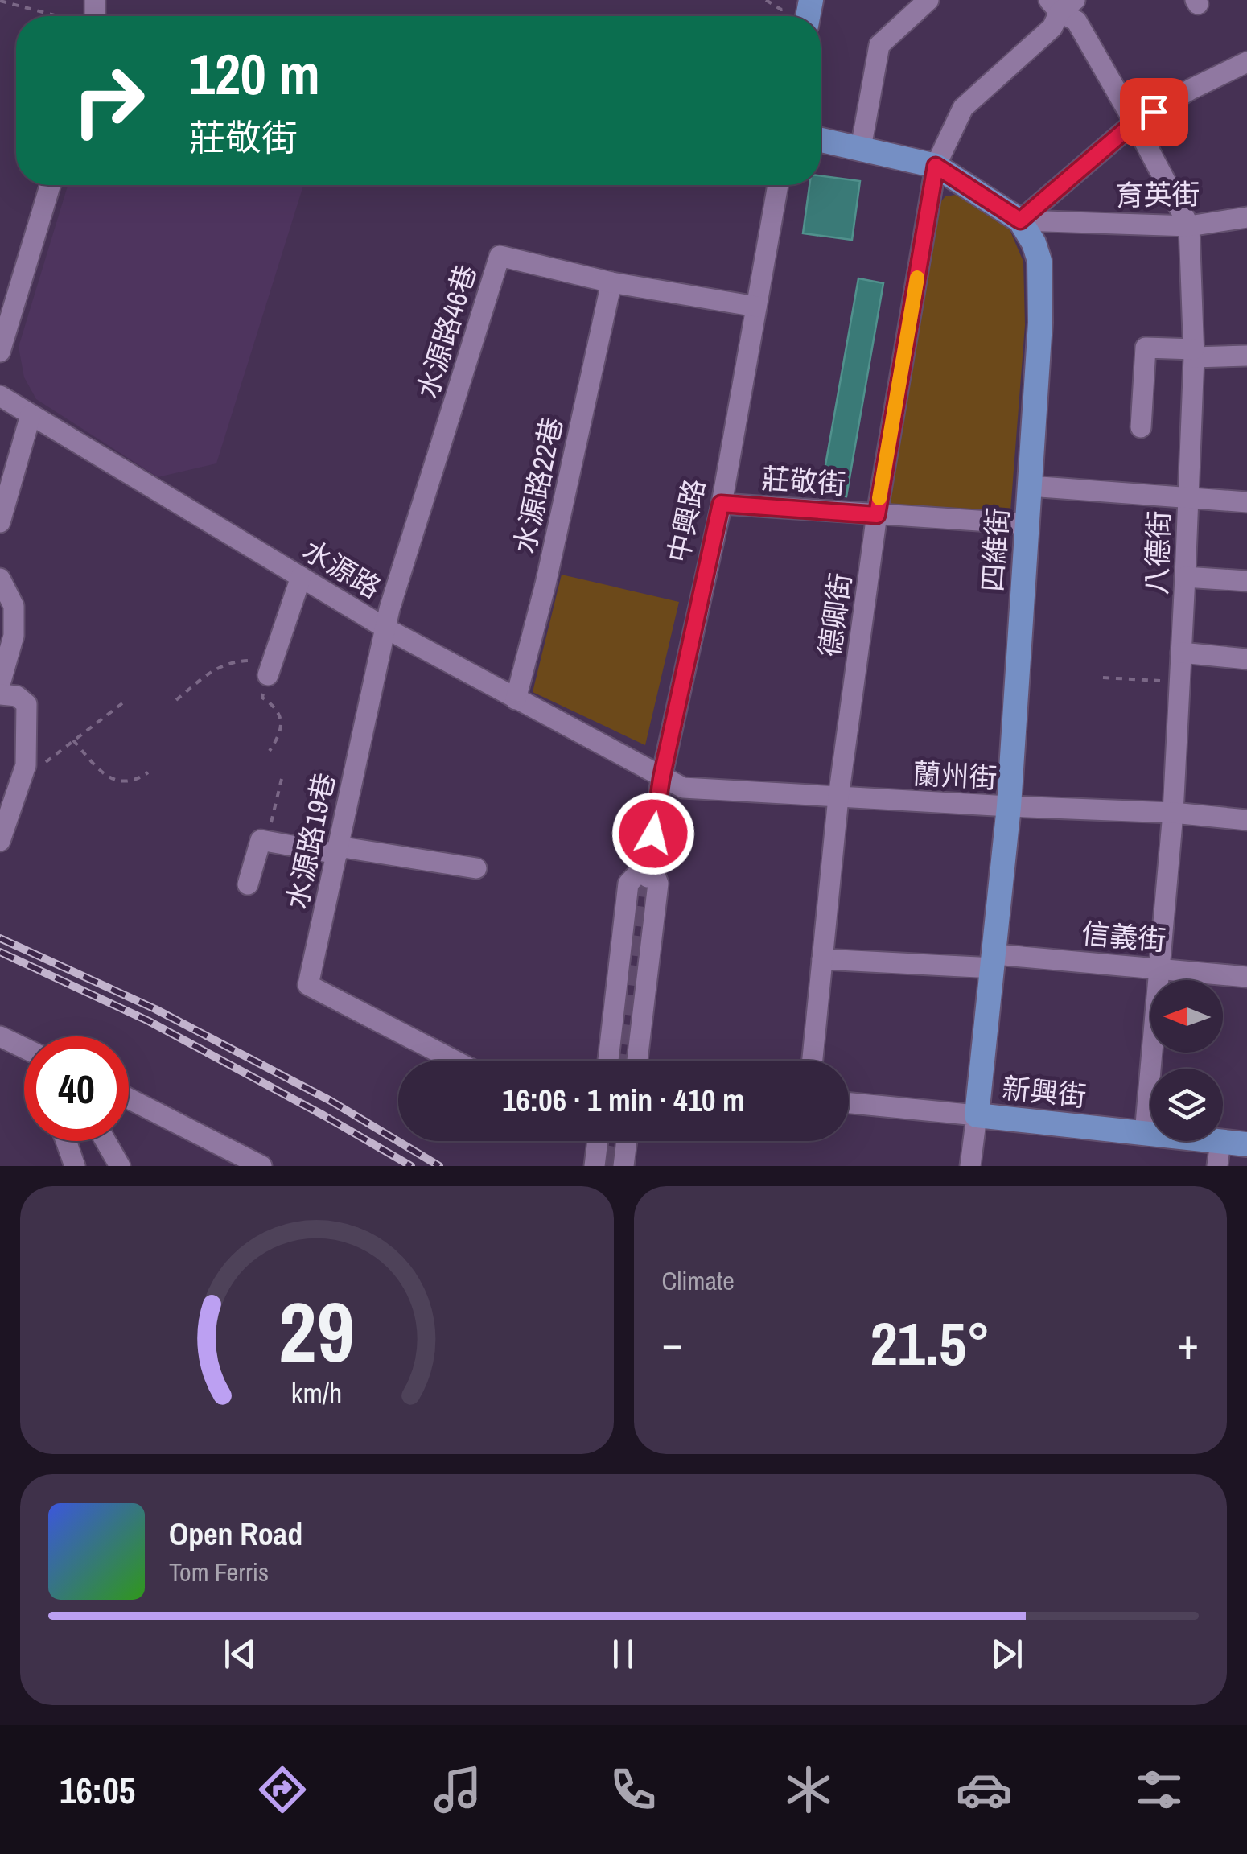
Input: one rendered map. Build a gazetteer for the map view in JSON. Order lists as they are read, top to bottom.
{
  "streets": {
    "main road": ["四維街", "新興街"],
    "street": [
      "育英街",
      "水源路46巷",
      "莊敬街",
      "水源路22巷",
      "中興路",
      "八德街",
      "水源路",
      "德卿街",
      "蘭州街",
      "水源路19巷",
      "信義街"
    ]
  },
  "crossings": [
    ["育英街", "四維街"],
    ["育英街", "八德街"],
    ["水源路46巷", "水源路22巷"],
    ["水源路46巷", "中興路"],
    ["水源路46巷", "水源路"],
    ["水源路46巷", "水源路19巷"],
    ["莊敬街", "中興路"],
    ["莊敬街", "四維街"],
    ["莊敬街", "德卿街"],
    ["水源路22巷", "水源路"],
    ["中興路", "水源路"],
    ["中興路", "蘭州街"],
    ["四維街", "蘭州街"],
    ["四維街", "信義街"],
    ["四維街", "新興街"],
    ["八德街", "德卿街"],
    ["八德街", "蘭州街"],
    ["八德街", "信義街"],
    ["八德街", "新興街"],
    ["水源路", "蘭州街"],
    ["水源路", "水源路19巷"],
    ["德卿街", "蘭州街"],
    ["德卿街", "信義街"]
  ],
  "north": "left",
  "page": {
    "turn": ["120 m", "莊敬街"],
    "limit": "40",
    "trip": "16:06 · 1 min · 410 m",
    "tile": "Climate",
    "heat": ["−", "21.5°", "+"],
    "song": ["Open Road", "Tom Ferris"],
    "tabs": "16:05",
    "gauge": ["29", "km/h"]
  }
}
